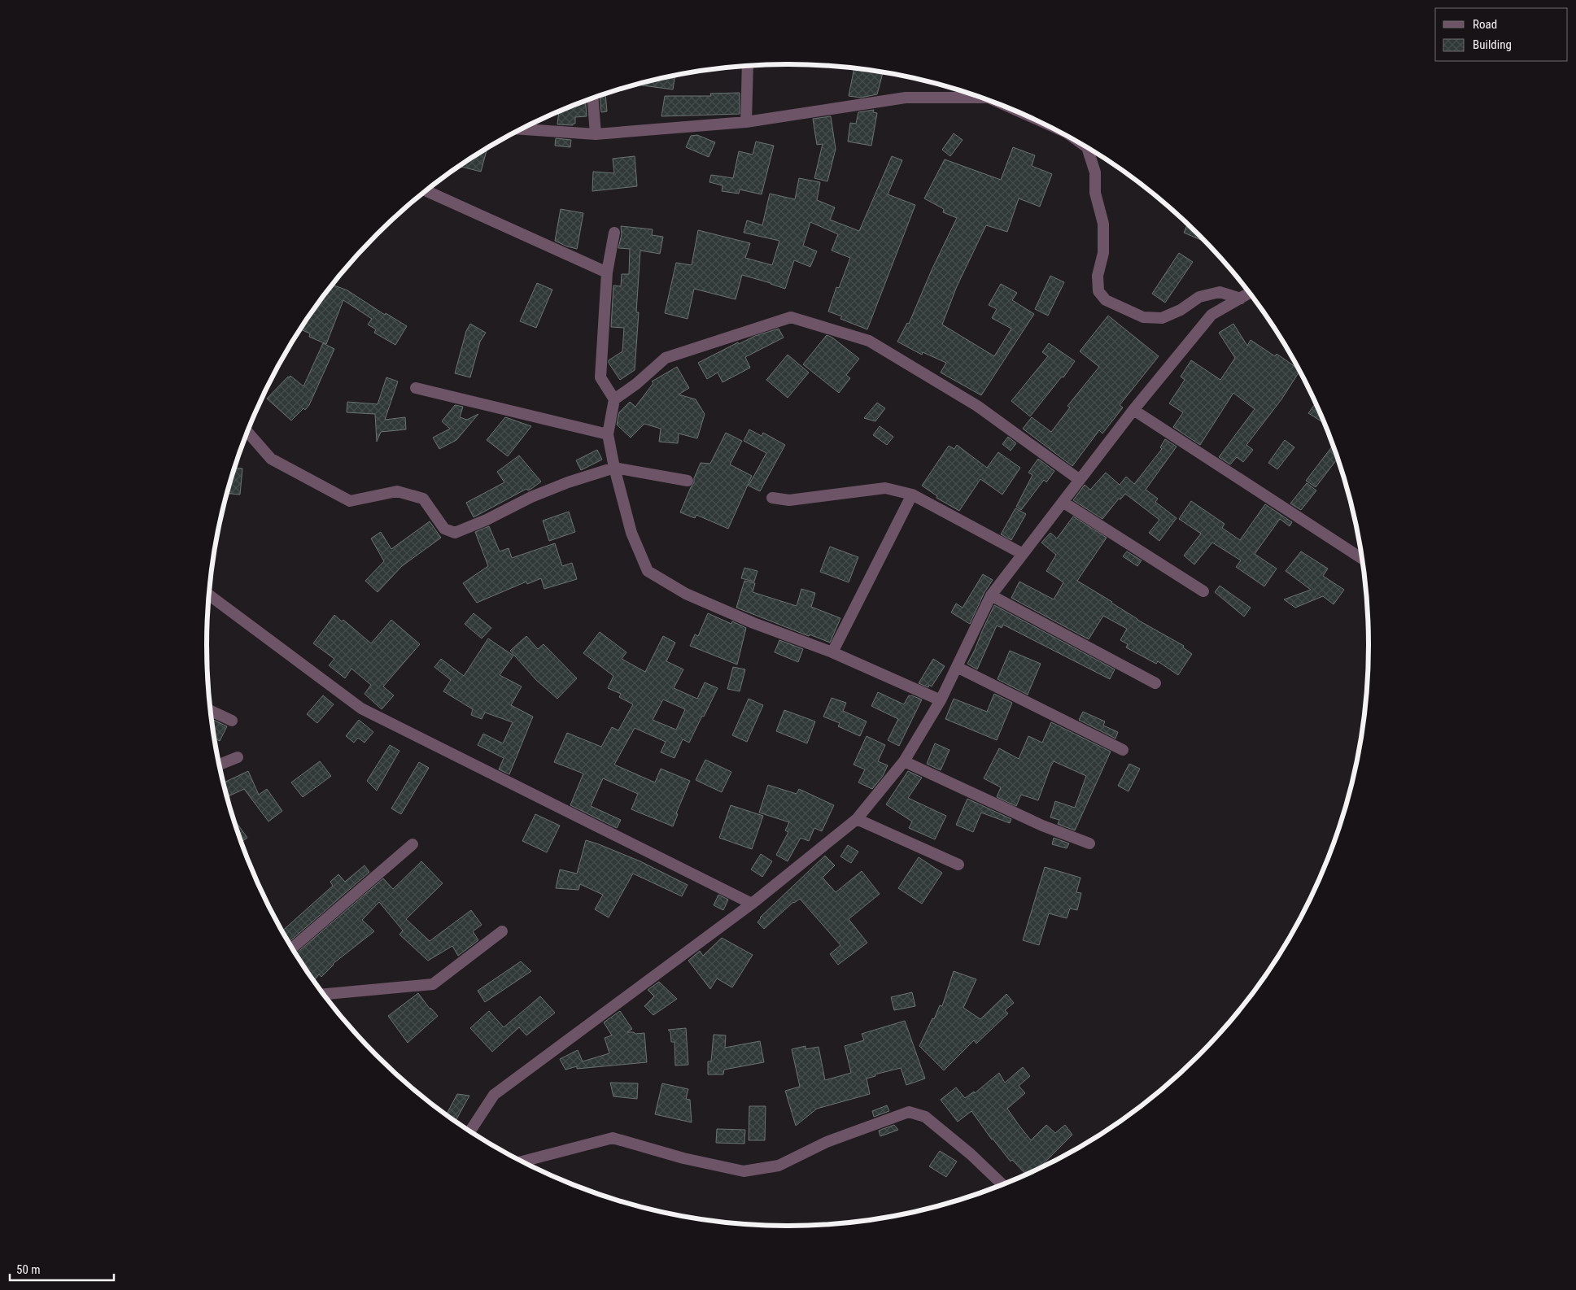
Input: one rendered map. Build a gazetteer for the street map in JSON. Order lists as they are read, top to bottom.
{
  "legend": ["Road", "Building"],
  "scale_bar": "50 m"
}
